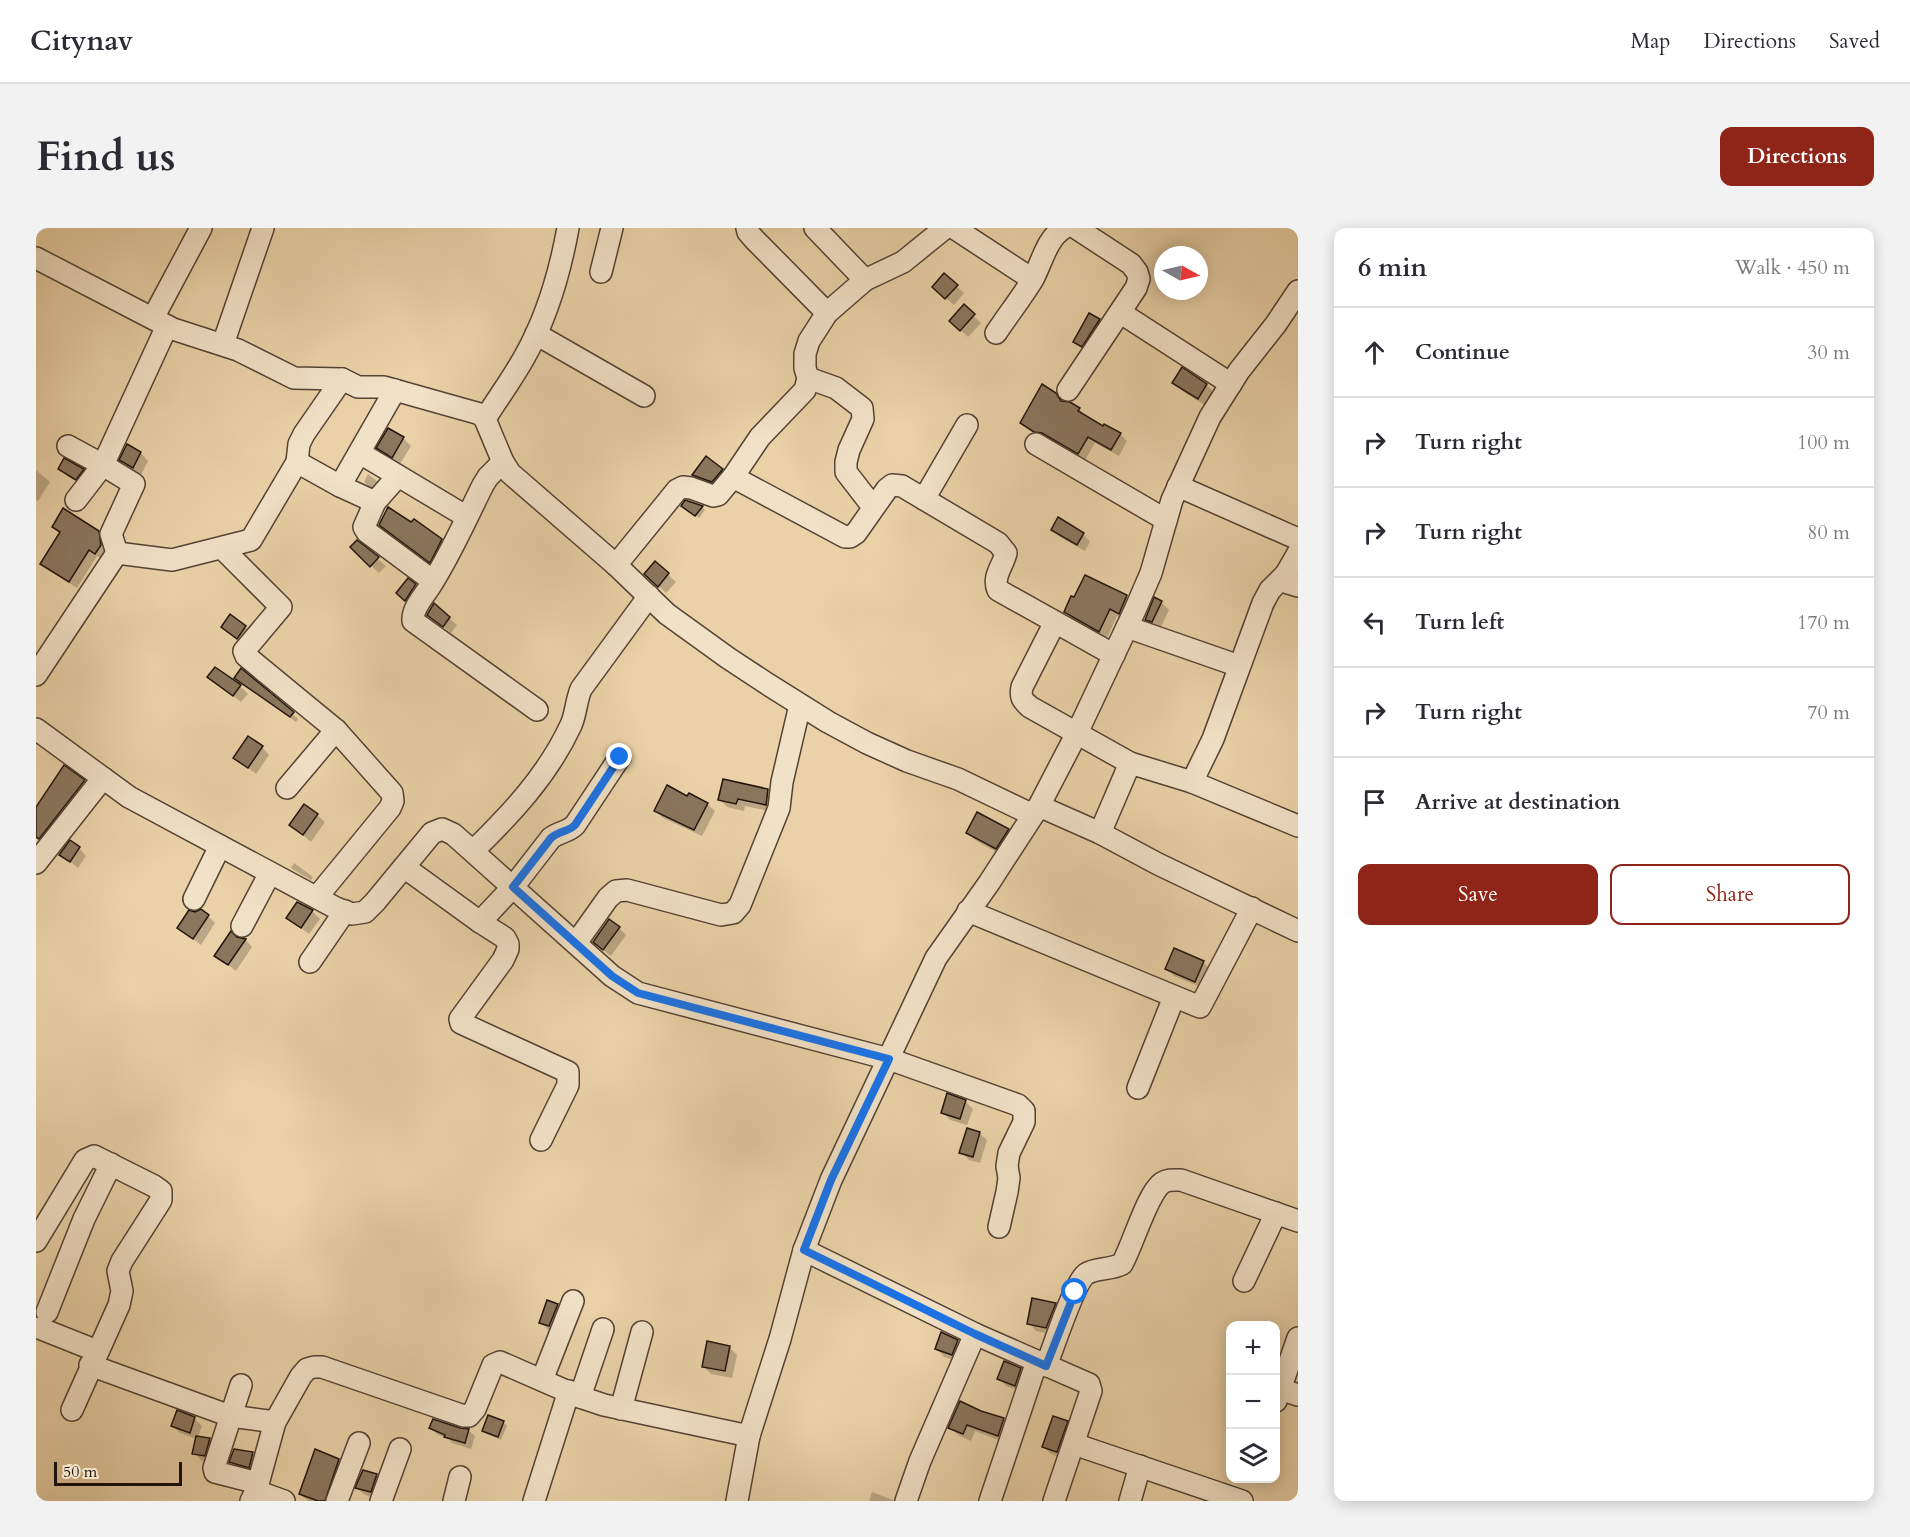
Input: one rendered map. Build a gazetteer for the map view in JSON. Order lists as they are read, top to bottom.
{
  "scale_bar": "50 m",
  "north": "right",
  "page": {
    "header": "Citynav",
    "nav": ["Map", "Directions", "Saved"],
    "buttons": [
      "Directions",
      ["Save", "Share"]
    ],
    "title": "Find us",
    "heading": ["6 min", "Walk · 450 m"],
    "list": [
      ["Continue", "30 m"],
      ["Turn right", "100 m"],
      ["Turn right", "80 m"],
      ["Turn left", "170 m"],
      ["Turn right", "70 m"],
      "Arrive at destination"
    ],
    "map_buttons": ["+", "−"],
    "scale": "50 m"
  }
}
